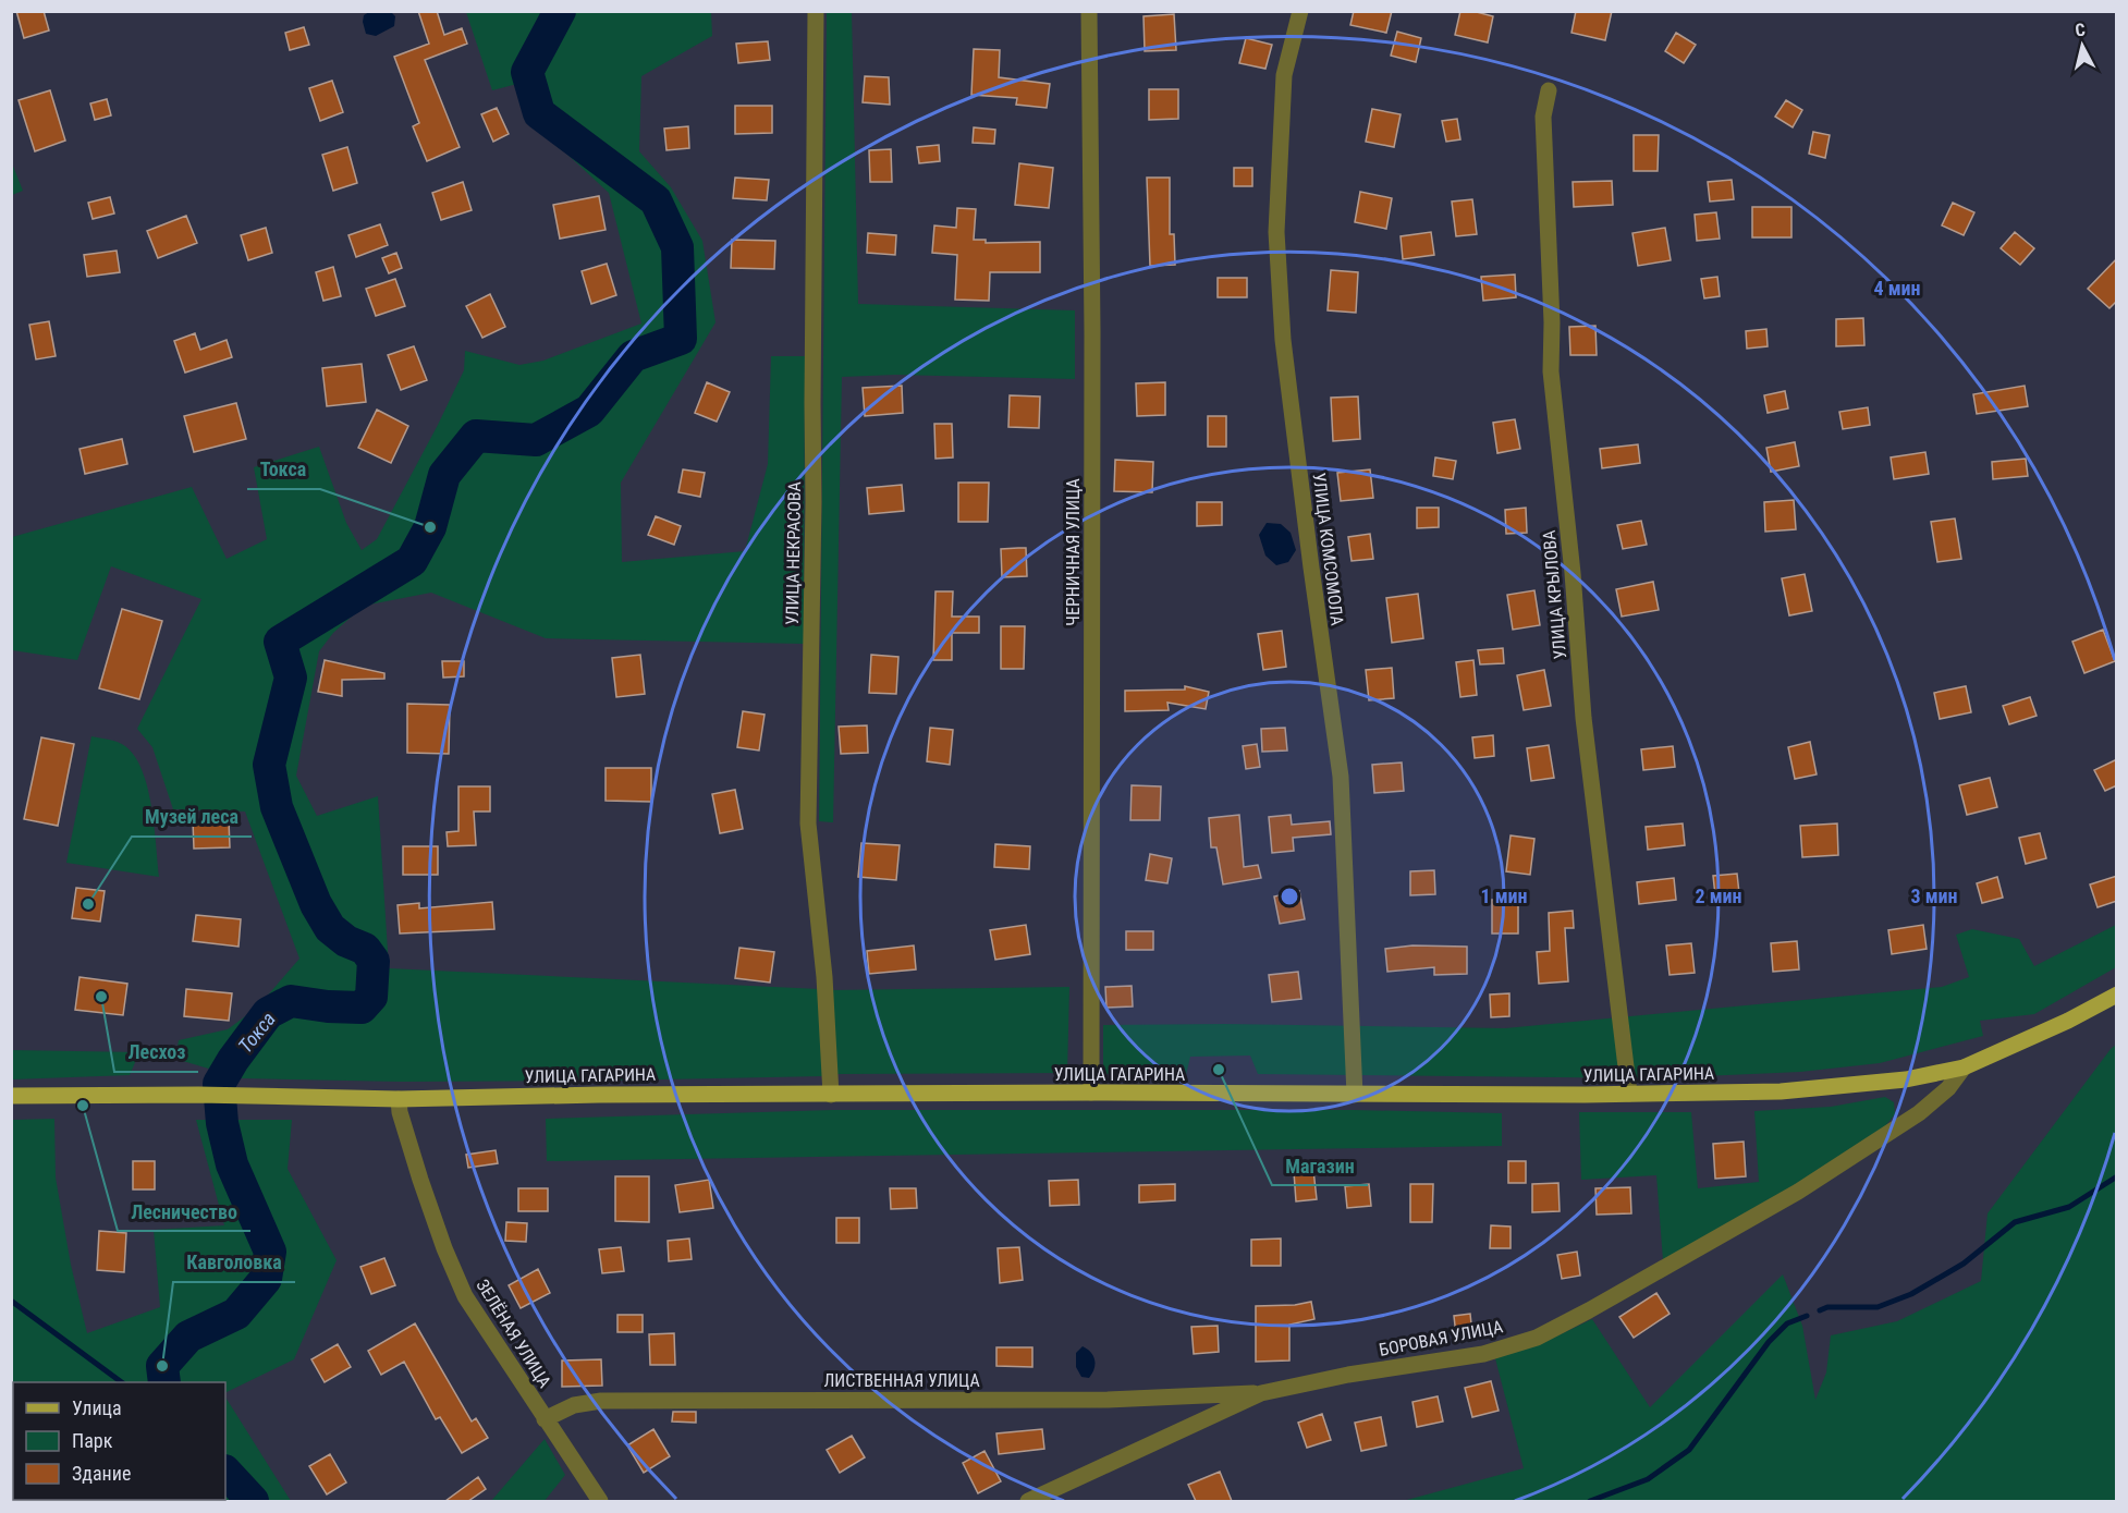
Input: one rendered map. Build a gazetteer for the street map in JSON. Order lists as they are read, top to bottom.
{
  "streets": {
    "main road": ["УЛИЦА ГАГАРИНА"],
    "street": [
      "УЛИЦА КОМСОМОЛА",
      "ЧЕРНИЧНАЯ УЛИЦА",
      "УЛИЦА НЕКРАСОВА",
      "УЛИЦА КРЫЛОВА",
      "ЗЕЛЁНАЯ УЛИЦА",
      "БОРОВАЯ УЛИЦА",
      "ЛИСТВЕННАЯ УЛИЦА"
    ]
  },
  "crossings": [
    ["УЛИЦА КОМСОМОЛА", "УЛИЦА ГАГАРИНА"],
    ["ЧЕРНИЧНАЯ УЛИЦА", "УЛИЦА ГАГАРИНА"],
    ["УЛИЦА НЕКРАСОВА", "УЛИЦА ГАГАРИНА"],
    ["УЛИЦА КРЫЛОВА", "УЛИЦА ГАГАРИНА"],
    ["УЛИЦА ГАГАРИНА", "ЗЕЛЁНАЯ УЛИЦА"],
    ["УЛИЦА ГАГАРИНА", "БОРОВАЯ УЛИЦА"],
    ["ЗЕЛЁНАЯ УЛИЦА", "ЛИСТВЕННАЯ УЛИЦА"],
    ["БОРОВАЯ УЛИЦА", "ЛИСТВЕННАЯ УЛИЦА"]
  ],
  "water": ["Токса"],
  "places": [
    "Токса",
    "Музей леса",
    "Лесхоз",
    "Магазин",
    "Лесничество",
    "Кавголовка"
  ],
  "legend": ["Улица", "Парк", "Здание"],
  "north": "top",
  "rings": [
    "4 мин",
    "1 мин",
    "2 мин",
    "3 мин"
  ]
}
